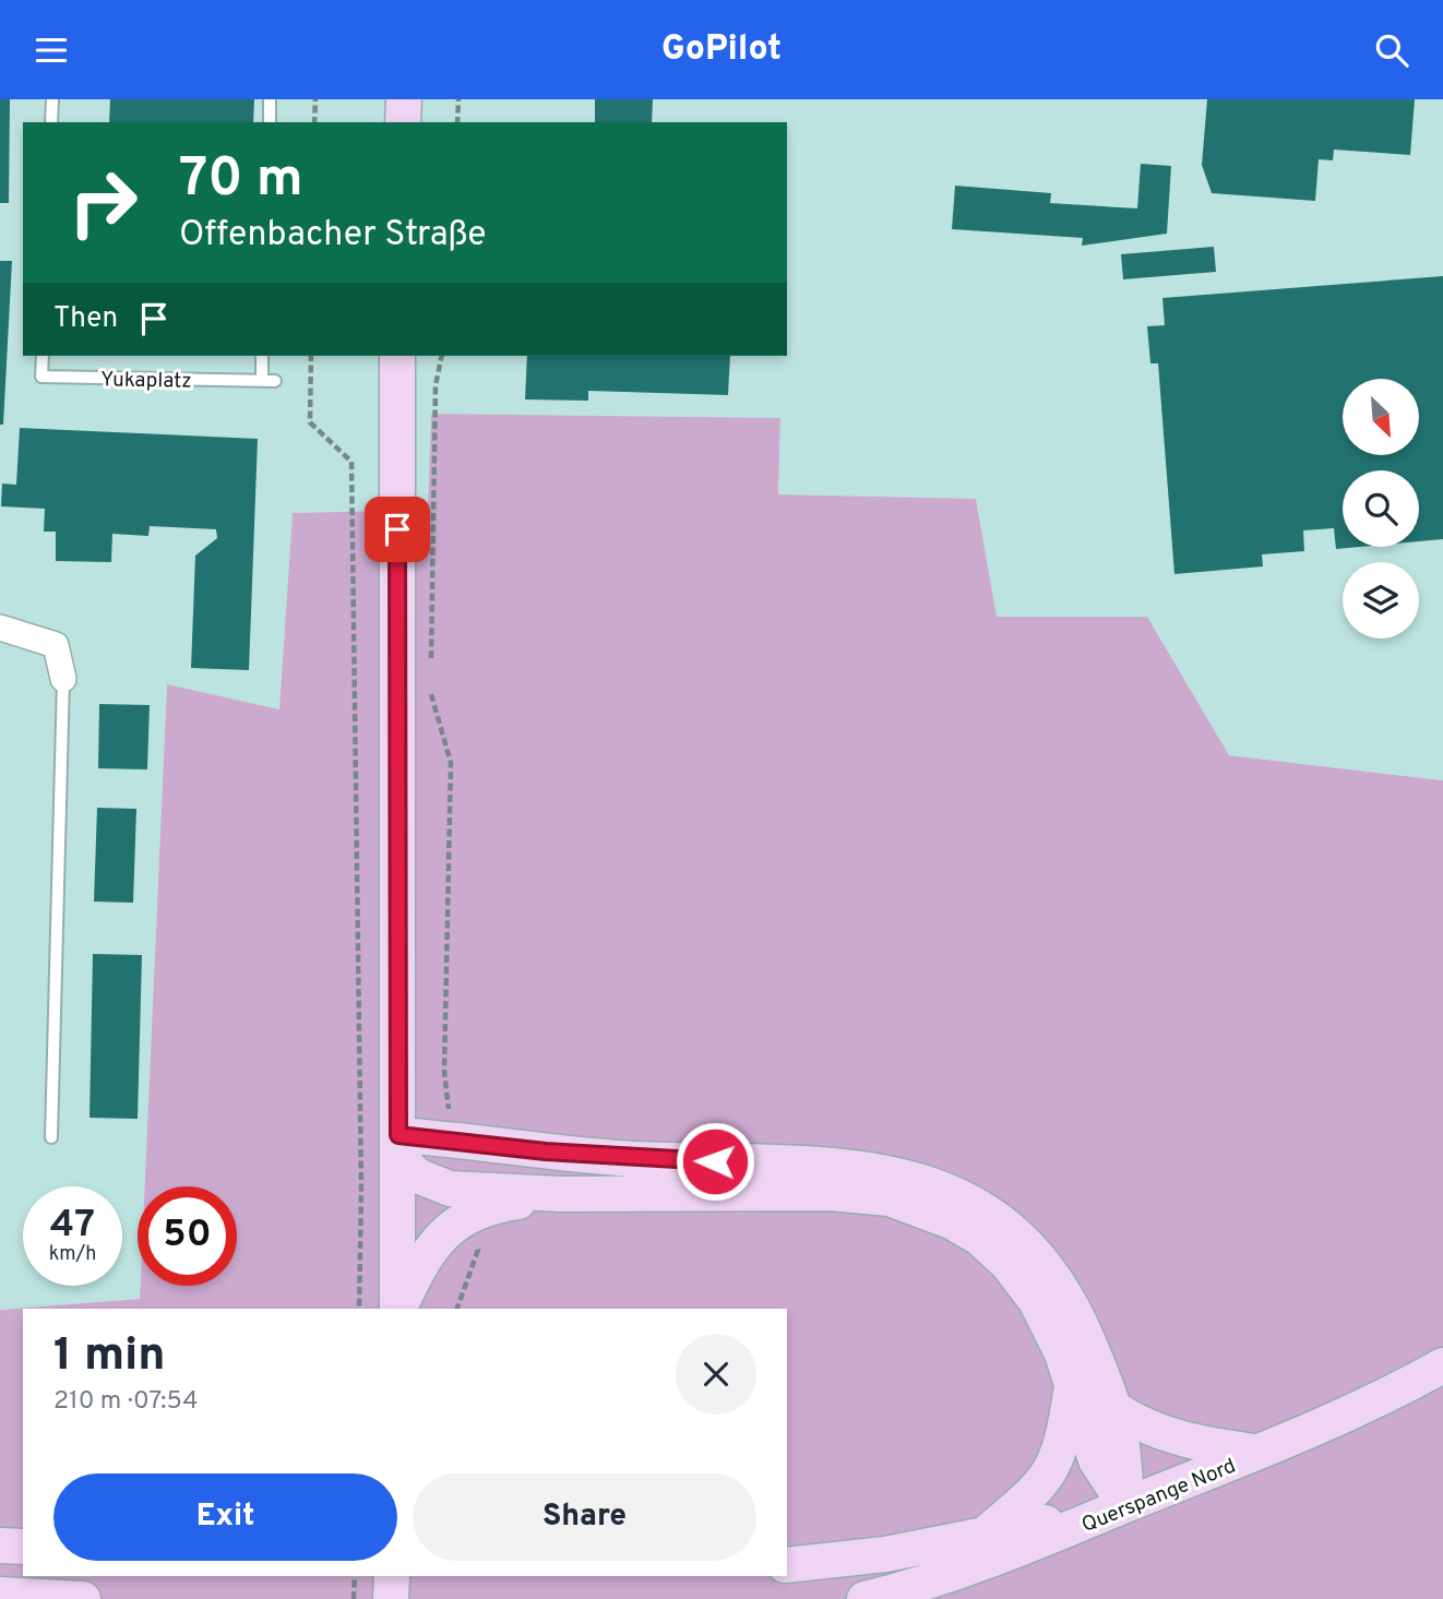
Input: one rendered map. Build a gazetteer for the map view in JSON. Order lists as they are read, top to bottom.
{
  "streets": {
    "main road": ["Querspange Nord"],
    "lane": ["Yukaplatz"]
  },
  "north": "bottom right",
  "page": {
    "header": "GoPilot",
    "turn": ["70 m", "Offenbacher Straße"],
    "then": "Then",
    "speed": "47 km/h",
    "limit": "50",
    "heading": ["1 min", "210 m · 07:54"],
    "buttons": ["Exit", "Share"]
  }
}
